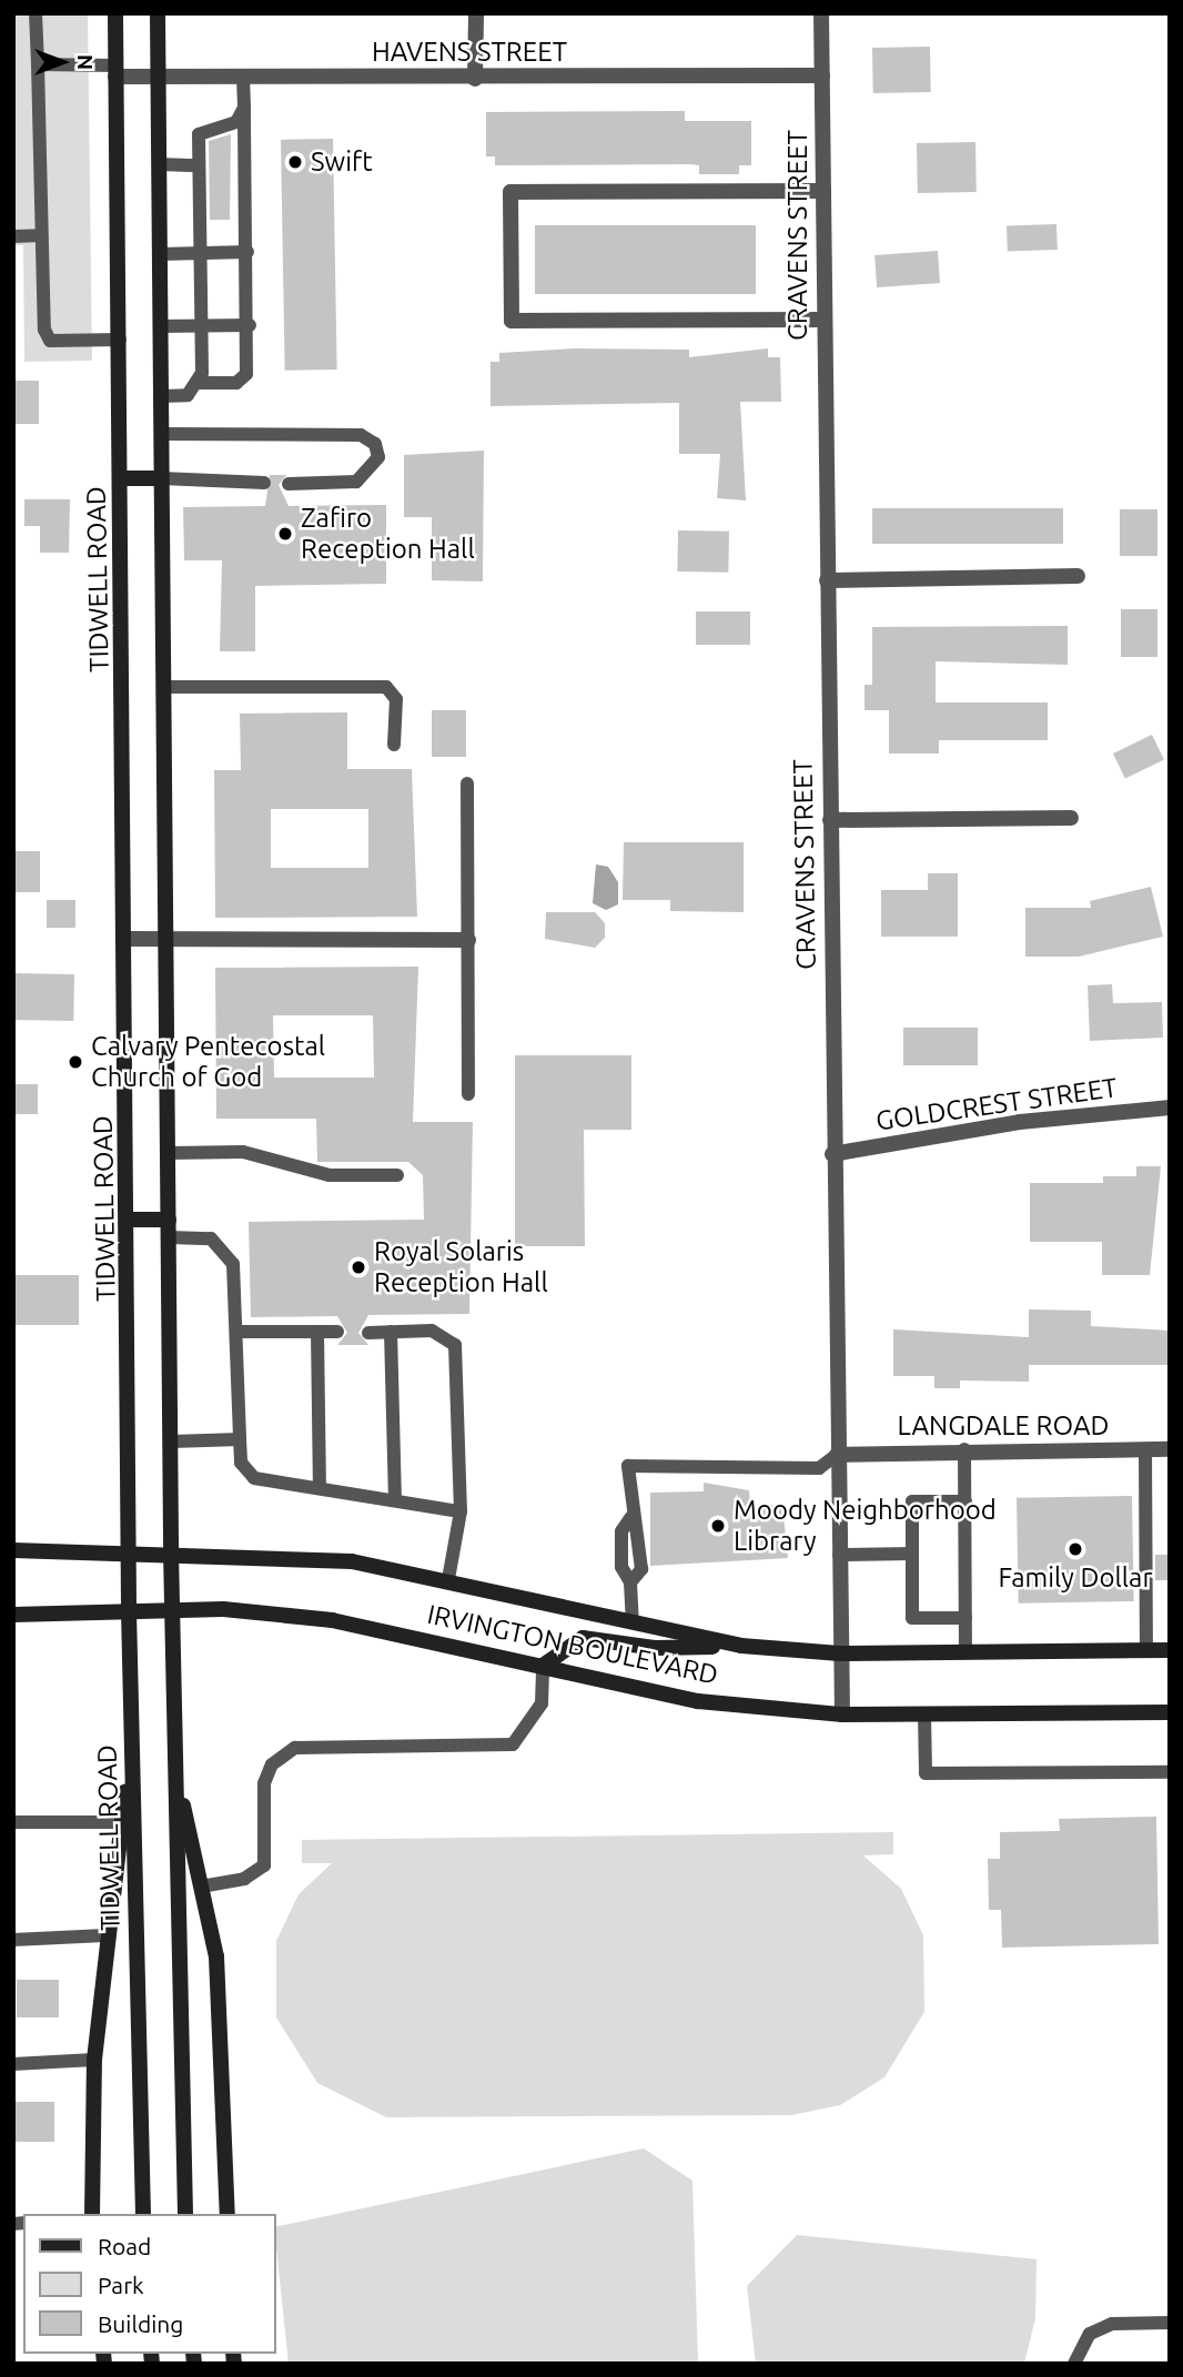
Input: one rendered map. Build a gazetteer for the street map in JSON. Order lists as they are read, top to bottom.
{
  "streets": {
    "main road": ["TIDWELL ROAD", "IRVINGTON BOULEVARD"],
    "street": [
      "HAVENS STREET",
      "CRAVENS STREET",
      "GOLDCREST STREET",
      "LANGDALE ROAD"
    ]
  },
  "crossings": [
    ["HAVENS STREET", "CRAVENS STREET"],
    ["HAVENS STREET", "TIDWELL ROAD"],
    ["CRAVENS STREET", "GOLDCREST STREET"],
    ["CRAVENS STREET", "LANGDALE ROAD"],
    ["CRAVENS STREET", "IRVINGTON BOULEVARD"],
    ["TIDWELL ROAD", "IRVINGTON BOULEVARD"]
  ],
  "places": [
    "Swift",
    "Zafiro Reception Hall",
    "Calvary Pentecostal Church of God",
    "Royal Solaris Reception Hall",
    "Moody Neighborhood Library",
    "Family Dollar"
  ],
  "legend": ["Road", "Park", "Building"],
  "north": "right"
}
